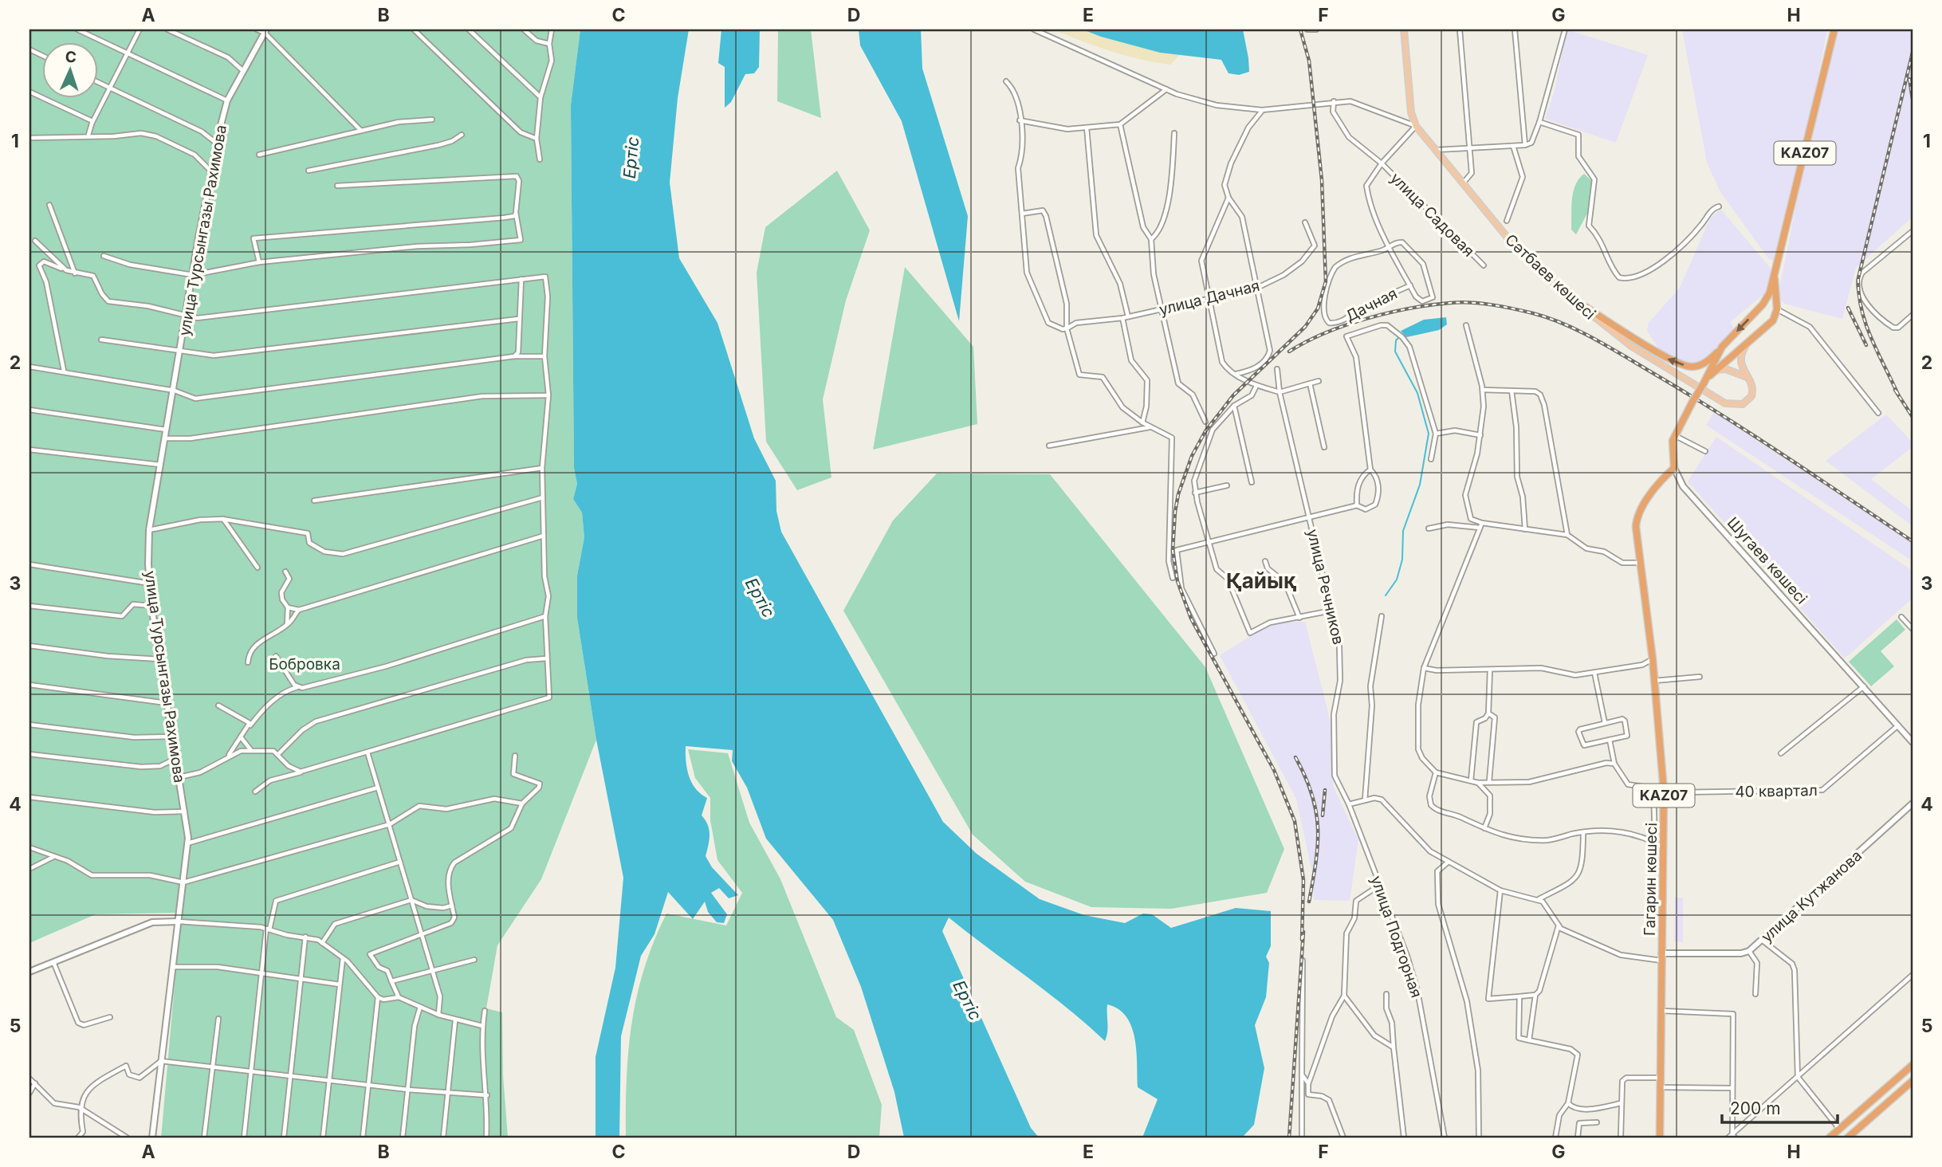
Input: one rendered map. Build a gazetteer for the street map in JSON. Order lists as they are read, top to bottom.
{
  "streets": {
    "highway": ["KAZ07", "Гагарин көшесі"],
    "main road": ["Сәтбаев көшесі"],
    "street": [
      "улица Садовая",
      "улица Турсынгазы Рахимова",
      "улица Дачная",
      "Дачная",
      "Шугаев көшесі",
      "улица Речников",
      "40 квартал",
      "улица Кутжанова",
      "улица Подгорная"
    ]
  },
  "crossings": [
    ["KAZ07", "Шугаев көшесі"],
    ["KAZ07", "Гагарин көшесі"],
    ["улица Садовая", "Сәтбаев көшесі"],
    ["Шугаев көшесі", "40 квартал"],
    ["Шугаев көшесі", "Гагарин көшесі"],
    ["улица Речников", "улица Подгорная"],
    ["40 квартал", "Гагарин көшесі"],
    ["Гагарин көшесі", "улица Кутжанова"]
  ],
  "districts": ["Қайық"],
  "water": ["Ертіс"],
  "parks": ["Бобровка"],
  "scale_bar": "200 m",
  "north": "top",
  "grid": {
    "columns": [
      "A",
      "B",
      "C",
      "D",
      "E",
      "F",
      "G",
      "H"
    ],
    "rows": [
      "1",
      "2",
      "3",
      "4",
      "5"
    ]
  }
}
